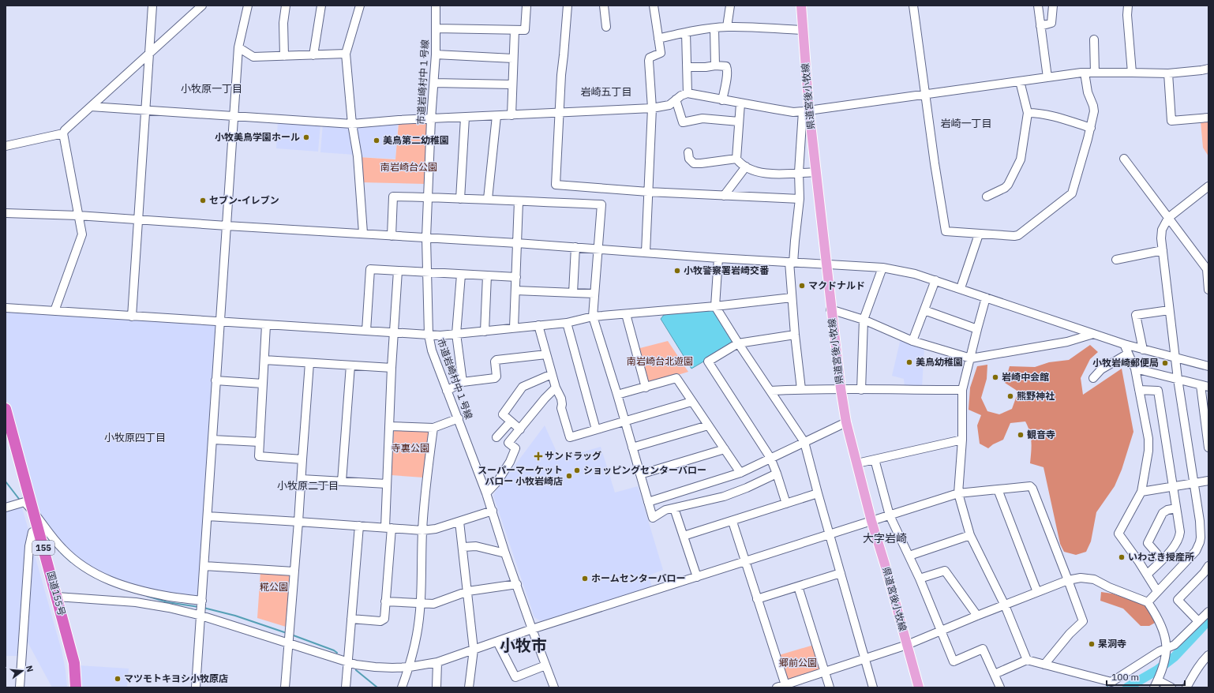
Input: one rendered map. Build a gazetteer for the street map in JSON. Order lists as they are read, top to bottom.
{
  "streets": {
    "highway": ["155", "国道155号"],
    "main road": ["県道宮後小牧線"],
    "street": ["市道岩崎村中１号線"]
  },
  "districts": [
    "小牧原一丁目",
    "岩崎五丁目",
    "岩崎一丁目",
    "小牧原四丁目",
    "小牧原二丁目",
    "大字岩崎",
    "小牧市"
  ],
  "parks": [
    "南岩崎台公園",
    "南岩崎台北遊園",
    "寺裏公園",
    "糀公園",
    "郷前公園"
  ],
  "places": {
    "other": [
      "小牧美鳥学園ホール",
      "美鳥第二幼稚園",
      "セブン-イレブン",
      "小牧警察署岩崎交番",
      "マクドナルド",
      "美鳥幼稚園",
      "小牧岩崎郵便局",
      "岩崎中会館",
      "熊野神社",
      "観音寺",
      "ショッピングセンターバロー",
      "スーパーマーケット バロー 小牧岩崎店",
      "いわざき授産所",
      "ホームセンターバロー",
      "杲洞寺",
      "マツモトキヨシ小牧原店"
    ],
    "health": ["サンドラッグ"]
  },
  "scale_bar": "100 m",
  "north": "right"
}
